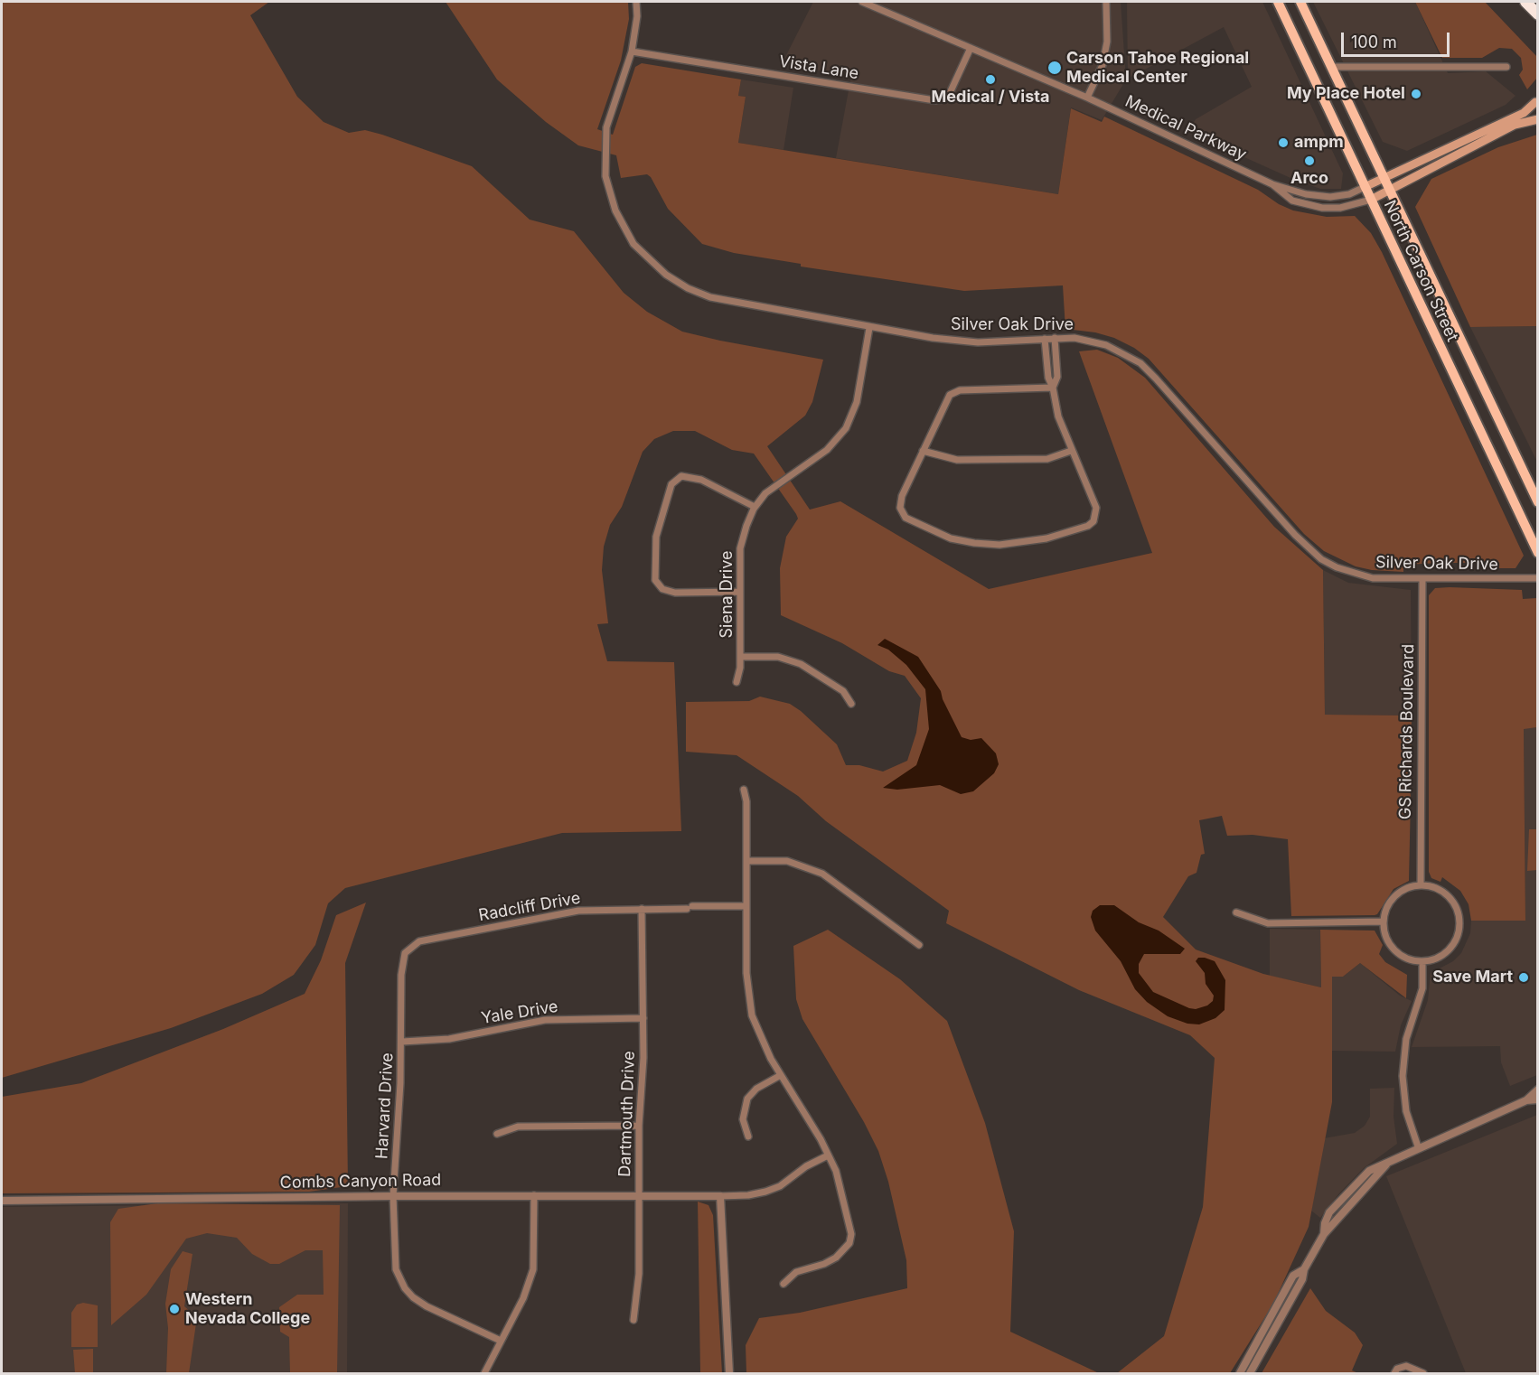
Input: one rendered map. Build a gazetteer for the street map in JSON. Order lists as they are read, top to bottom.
{
  "streets": {
    "main road": ["North Carson Street"],
    "street": [
      "Vista Lane",
      "Medical Parkway",
      "Silver Oak Drive",
      "Siena Drive",
      "GS Richards Boulevard",
      "Radcliff Drive",
      "Yale Drive",
      "Harvard Drive",
      "Dartmouth Drive",
      "Combs Canyon Road"
    ]
  },
  "crossings": [
    ["Vista Lane", "Medical Parkway"],
    ["Vista Lane", "Silver Oak Drive"],
    ["Medical Parkway", "North Carson Street"],
    ["Silver Oak Drive", "Siena Drive"],
    ["Silver Oak Drive", "GS Richards Boulevard"],
    ["Radcliff Drive", "Harvard Drive"],
    ["Radcliff Drive", "Dartmouth Drive"],
    ["Yale Drive", "Harvard Drive"],
    ["Yale Drive", "Dartmouth Drive"],
    ["Harvard Drive", "Combs Canyon Road"],
    ["Dartmouth Drive", "Combs Canyon Road"]
  ],
  "places": [
    "Carson Tahoe Regional Medical Center",
    "Medical / Vista",
    "My Place Hotel",
    "ampm",
    "Arco",
    "Save Mart",
    "Western Nevada College"
  ],
  "scale_bar": "100 m"
}
